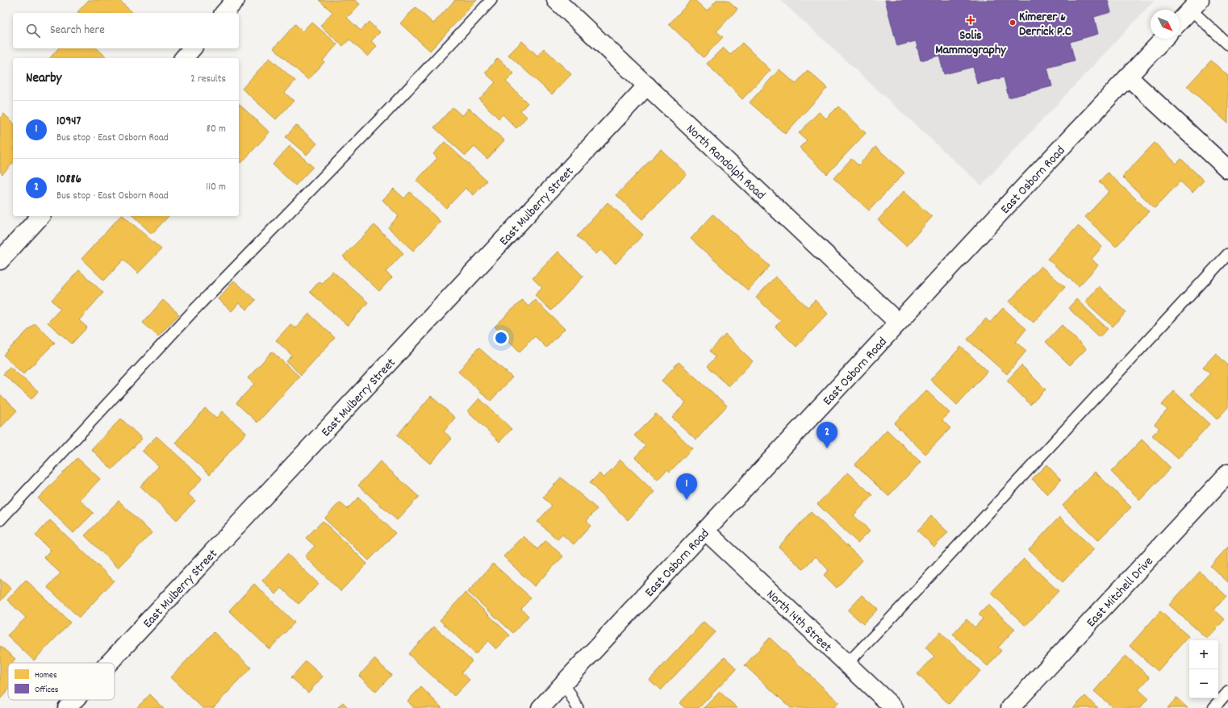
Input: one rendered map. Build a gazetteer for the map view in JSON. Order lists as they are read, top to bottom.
{
  "streets": {
    "street": [
      "North Randolph Road",
      "East Osborn Road",
      "East Mulberry Street",
      "East Mitchell Drive",
      "North 14th Street"
    ]
  },
  "crossings": [
    ["North Randolph Road", "East Osborn Road"],
    ["North Randolph Road", "East Mulberry Street"],
    ["East Osborn Road", "North 14th Street"]
  ],
  "places": {
    "health": ["Solis Mammography"],
    "other": ["Kimerer & Derrick P.C"]
  },
  "legend": ["Homes", "Offices"],
  "north": "bottom right",
  "page": {
    "search": "Search here",
    "heading": ["Nearby", "2 results"],
    "list": [
      {
        "mark": "1",
        "name": "10947",
        "note": "Bus stop · East Osborn Road",
        "value": "80 m"
      },
      {
        "mark": "2",
        "name": "10886",
        "note": "Bus stop · East Osborn Road",
        "value": "110 m"
      }
    ],
    "pins": ["2", "1"],
    "map_buttons": ["+", "−"]
  }
}
